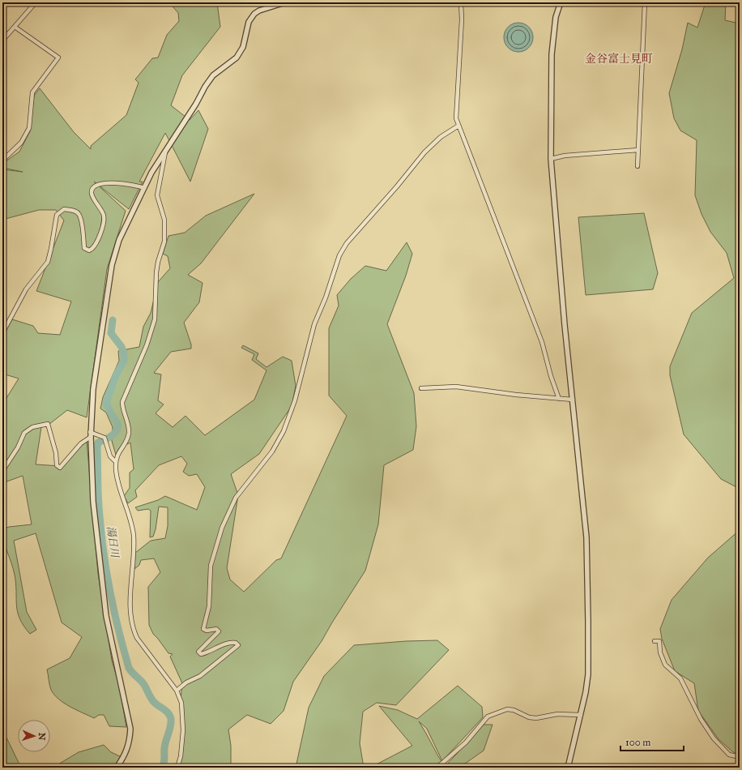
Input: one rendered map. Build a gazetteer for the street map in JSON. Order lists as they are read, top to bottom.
{
  "districts": ["金谷富士見町"],
  "water": ["湯日川"],
  "scale_bar": "100 m",
  "north": "right"
}
